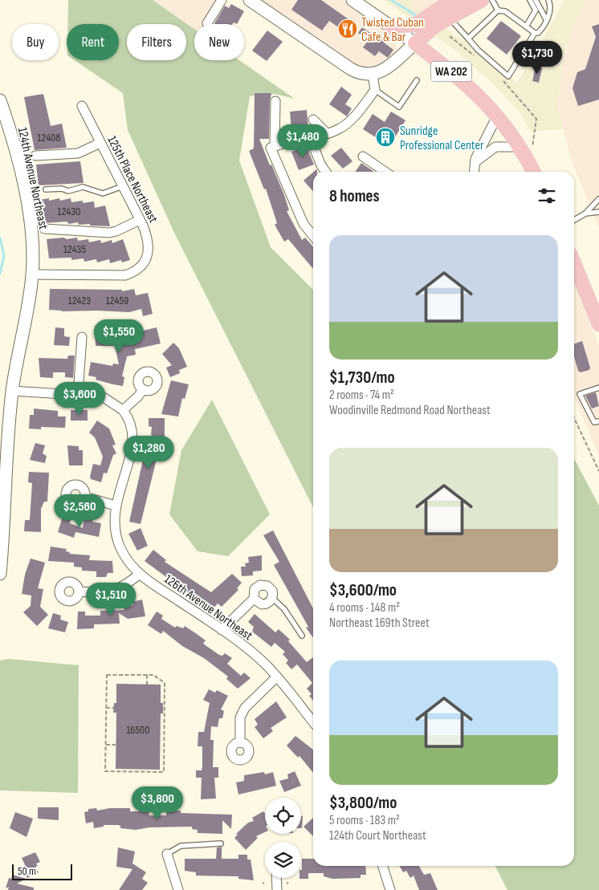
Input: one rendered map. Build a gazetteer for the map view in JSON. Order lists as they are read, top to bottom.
{
  "streets": {
    "main road": ["WA 202"],
    "street": ["124th Avenue Northeast", "125th Place Northeast", "126th Avenue Northeast"]
  },
  "crossings": [
    ["124th Avenue Northeast", "125th Place Northeast"]
  ],
  "places": {
    "restaurant": ["Twisted Cuban Cafe & Bar"],
    "building": ["Sunridge Professional Center"]
  },
  "house_numbers": [
    "12408",
    "12430",
    "12435",
    "12423",
    "12459",
    "16500"
  ],
  "scale_bar": "50 m",
  "page": {
    "chip": [
      "Buy",
      "Rent",
      "Filters",
      "New"
    ],
    "price": [
      "$1,730",
      "$1,480",
      "$1,550",
      "$3,600",
      "$1,280",
      "$2,560",
      "$1,510",
      "$3,800"
    ],
    "heading": "8 homes",
    "list": [
      {
        "name": "$1,730/mo",
        "note": "2 rooms · 74 m² · Woodinville Redmond Road Northeast"
      },
      {
        "name": "$3,600/mo",
        "note": "4 rooms · 148 m² · Northeast 169th Street"
      },
      {
        "name": "$3,800/mo",
        "note": "5 rooms · 183 m² · 124th Court Northeast"
      }
    ],
    "scale": "50 m"
  }
}
